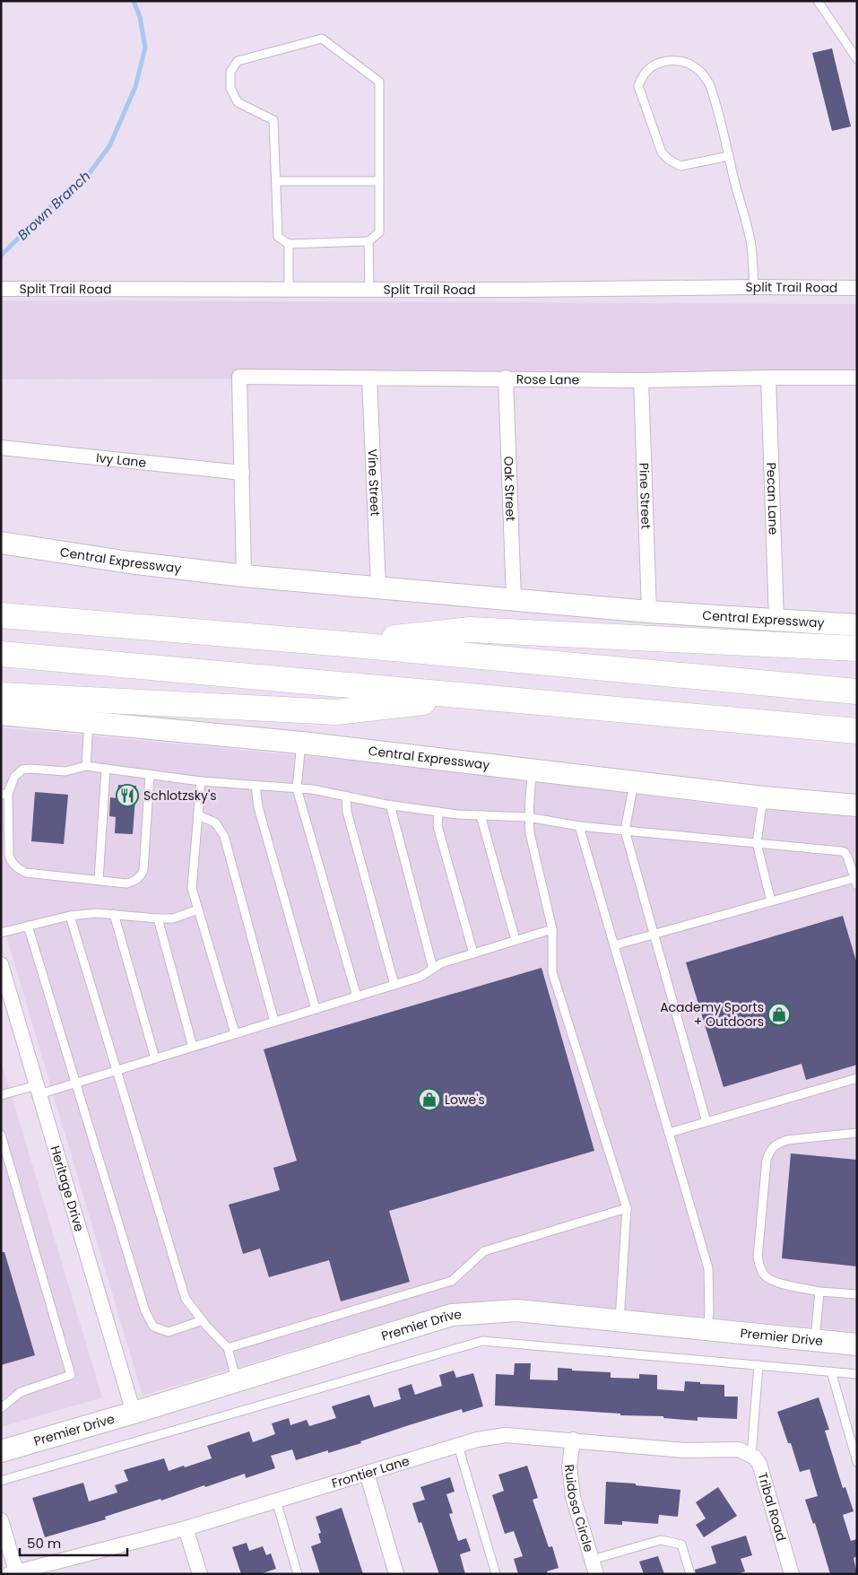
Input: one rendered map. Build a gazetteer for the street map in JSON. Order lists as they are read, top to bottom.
{
  "streets": {
    "main road": ["Central Expressway", "Premier Drive"],
    "street": [
      "Split Trail Road",
      "Rose Lane",
      "Ivy Lane",
      "Vine Street",
      "Oak Street",
      "Pine Street",
      "Pecan Lane",
      "Heritage Drive",
      "Frontier Lane",
      "Ruidosa Circle",
      "Tribal Road"
    ]
  },
  "crossings": [
    ["Rose Lane", "Ivy Lane"],
    ["Rose Lane", "Vine Street"],
    ["Rose Lane", "Oak Street"],
    ["Rose Lane", "Pine Street"],
    ["Rose Lane", "Pecan Lane"],
    ["Vine Street", "Central Expressway"],
    ["Oak Street", "Central Expressway"],
    ["Pine Street", "Central Expressway"],
    ["Pecan Lane", "Central Expressway"],
    ["Heritage Drive", "Premier Drive"],
    ["Frontier Lane", "Ruidosa Circle"],
    ["Frontier Lane", "Tribal Road"]
  ],
  "water": ["Brown Branch"],
  "places": {
    "restaurant": ["Schlotzsky's"],
    "shop": ["Academy Sports + Outdoors", "Lowe's"]
  },
  "scale_bar": "50 m"
}
